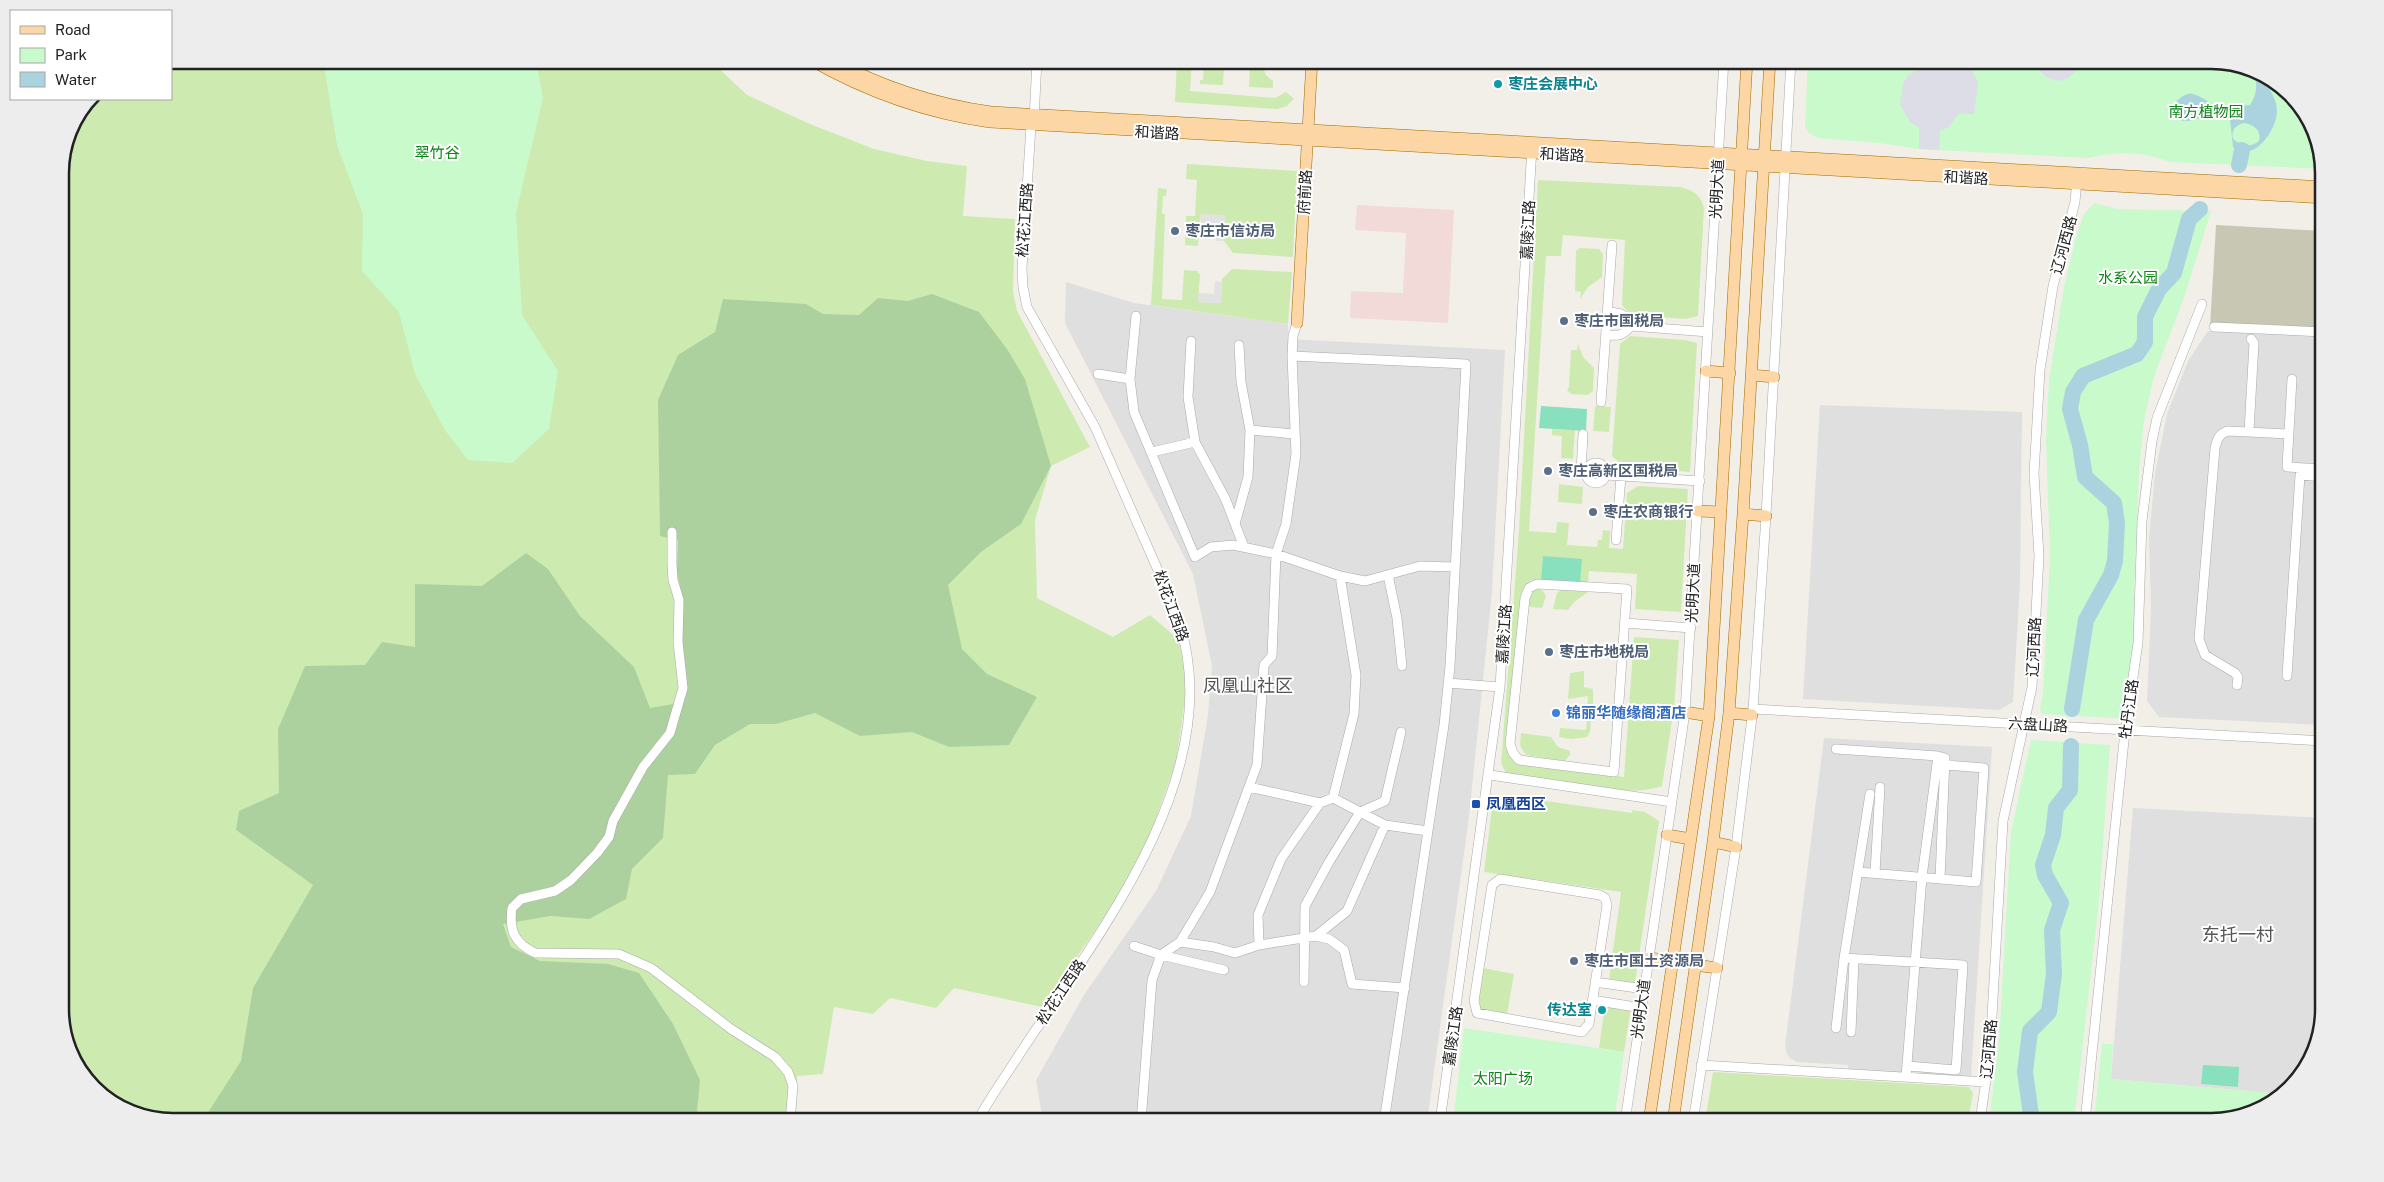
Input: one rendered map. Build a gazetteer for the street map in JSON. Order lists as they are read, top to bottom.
{
  "streets": {
    "main road": ["和谐路", "光明大道", "府前路"],
    "street": [
      "松花江西路",
      "嘉陵江路",
      "辽河西路",
      "牡丹江路",
      "六盘山路"
    ]
  },
  "crossings": [
    ["和谐路", "光明大道"],
    ["和谐路", "府前路"],
    ["和谐路", "松花江西路"],
    ["和谐路", "嘉陵江路"],
    ["和谐路", "辽河西路"],
    ["辽河西路", "六盘山路"],
    ["牡丹江路", "六盘山路"]
  ],
  "districts": ["凤凰山社区", "东托一村"],
  "parks": [
    "南方植物园",
    "翠竹谷",
    "水系公园",
    "太阳广场"
  ],
  "places": {
    "other": [
      "枣庄会展中心",
      "枣庄市信访局",
      "枣庄市国税局",
      "枣庄高新区国税局",
      "枣庄农商银行",
      "枣庄市地税局",
      "锦丽华随缘阁酒店",
      "枣庄市国土资源局",
      "传达室"
    ],
    "transit": ["凤凰西区"]
  },
  "legend": ["Road", "Park", "Water"]
}
